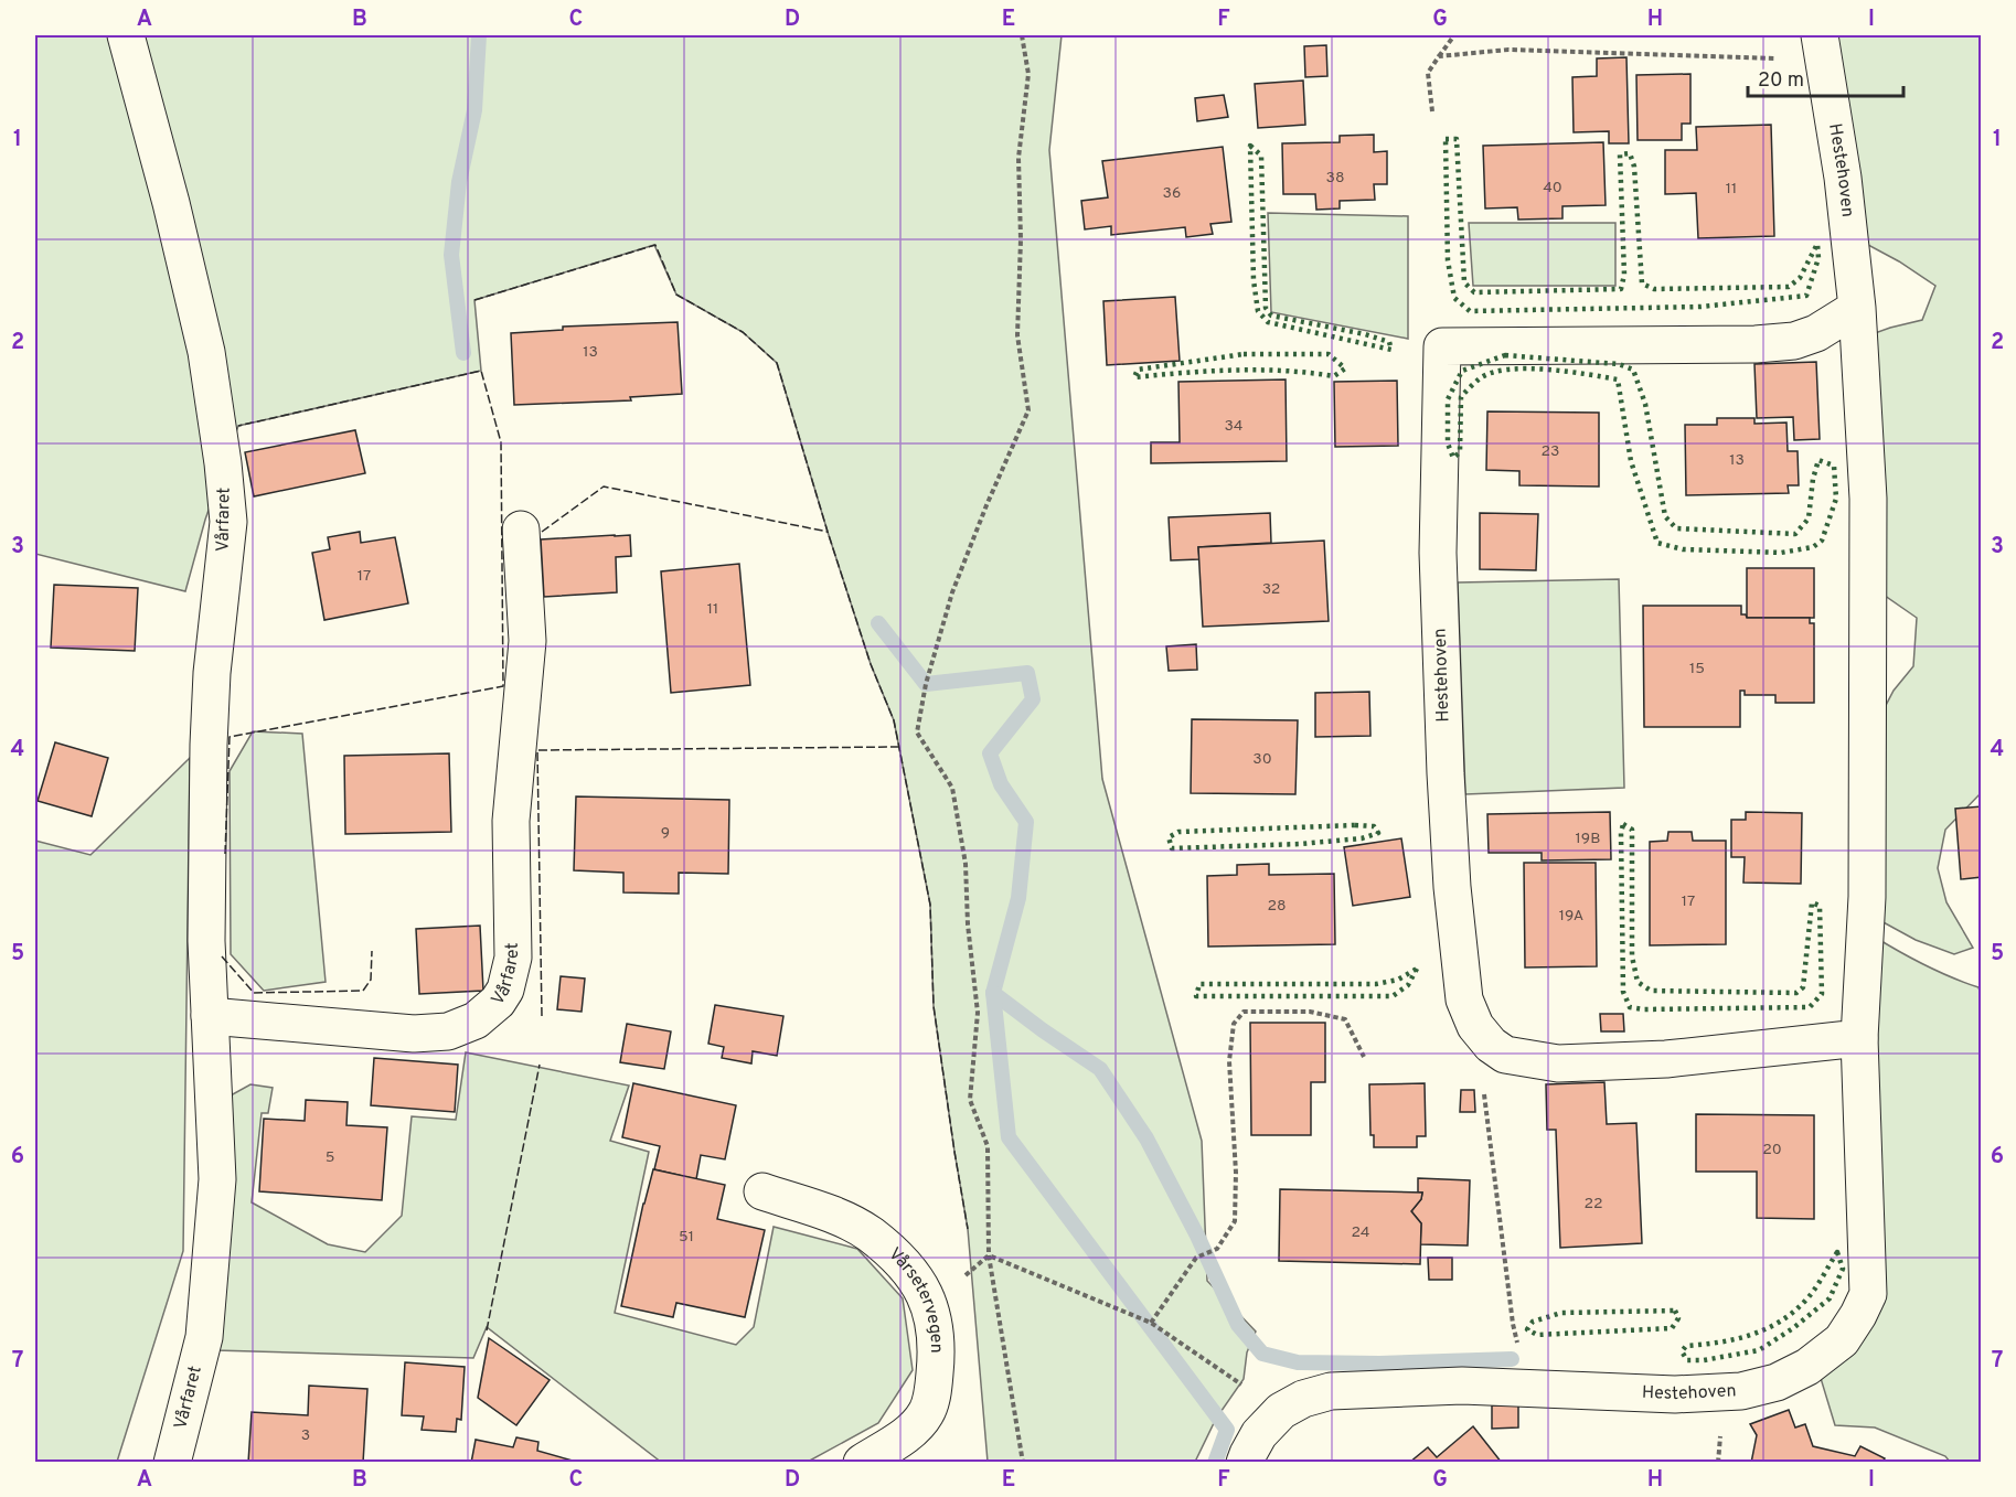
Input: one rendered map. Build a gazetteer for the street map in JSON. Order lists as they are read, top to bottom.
{
  "streets": {
    "street": ["Hestehoven", "Vårfaret", "Vårsetervegen"]
  },
  "house_numbers": [
    "38",
    "40",
    "11",
    "36",
    "13",
    "34",
    "23",
    "13",
    "17",
    "32",
    "11",
    "15",
    "30",
    "9",
    "19B",
    "17",
    "28",
    "19A",
    "20",
    "5",
    "22",
    "24",
    "51",
    "3"
  ],
  "scale_bar": "20 m",
  "grid": {
    "columns": [
      "A",
      "B",
      "C",
      "D",
      "E",
      "F",
      "G",
      "H",
      "I"
    ],
    "rows": [
      "1",
      "2",
      "3",
      "4",
      "5",
      "6",
      "7"
    ]
  }
}
